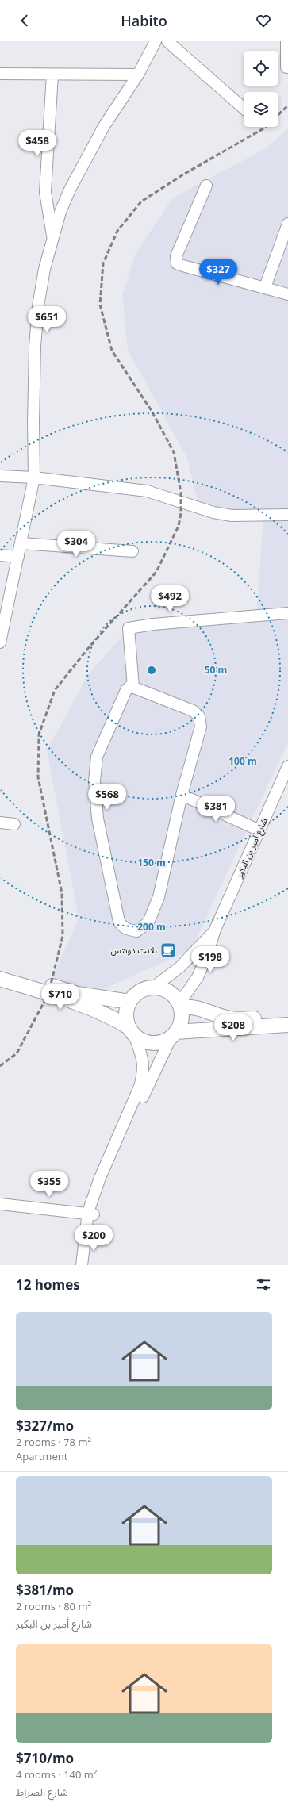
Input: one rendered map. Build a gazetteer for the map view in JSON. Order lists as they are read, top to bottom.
{
  "streets": {
    "street": ["شارع أمير بن البكير"]
  },
  "places": {
    "cafe": ["بلانت دونتس"]
  },
  "page": {
    "header": "Habito",
    "price": [
      "$458",
      "$327",
      "$651",
      "$304",
      "$492",
      "$568",
      "$381",
      "$198",
      "$710",
      "$208",
      "$355",
      "$200"
    ],
    "heading": "12 homes",
    "list": [
      {
        "name": "$327/mo",
        "note": "2 rooms · 78 m² · Apartment"
      },
      {
        "name": "$381/mo",
        "note": "2 rooms · 80 m² · شارع أمير بن البكير"
      },
      {
        "name": "$710/mo",
        "note": "4 rooms · 140 m² · شارع الصراط"
      }
    ]
  },
  "rings": [
    "50 m",
    "100 m",
    "150 m",
    "200 m"
  ]
}
